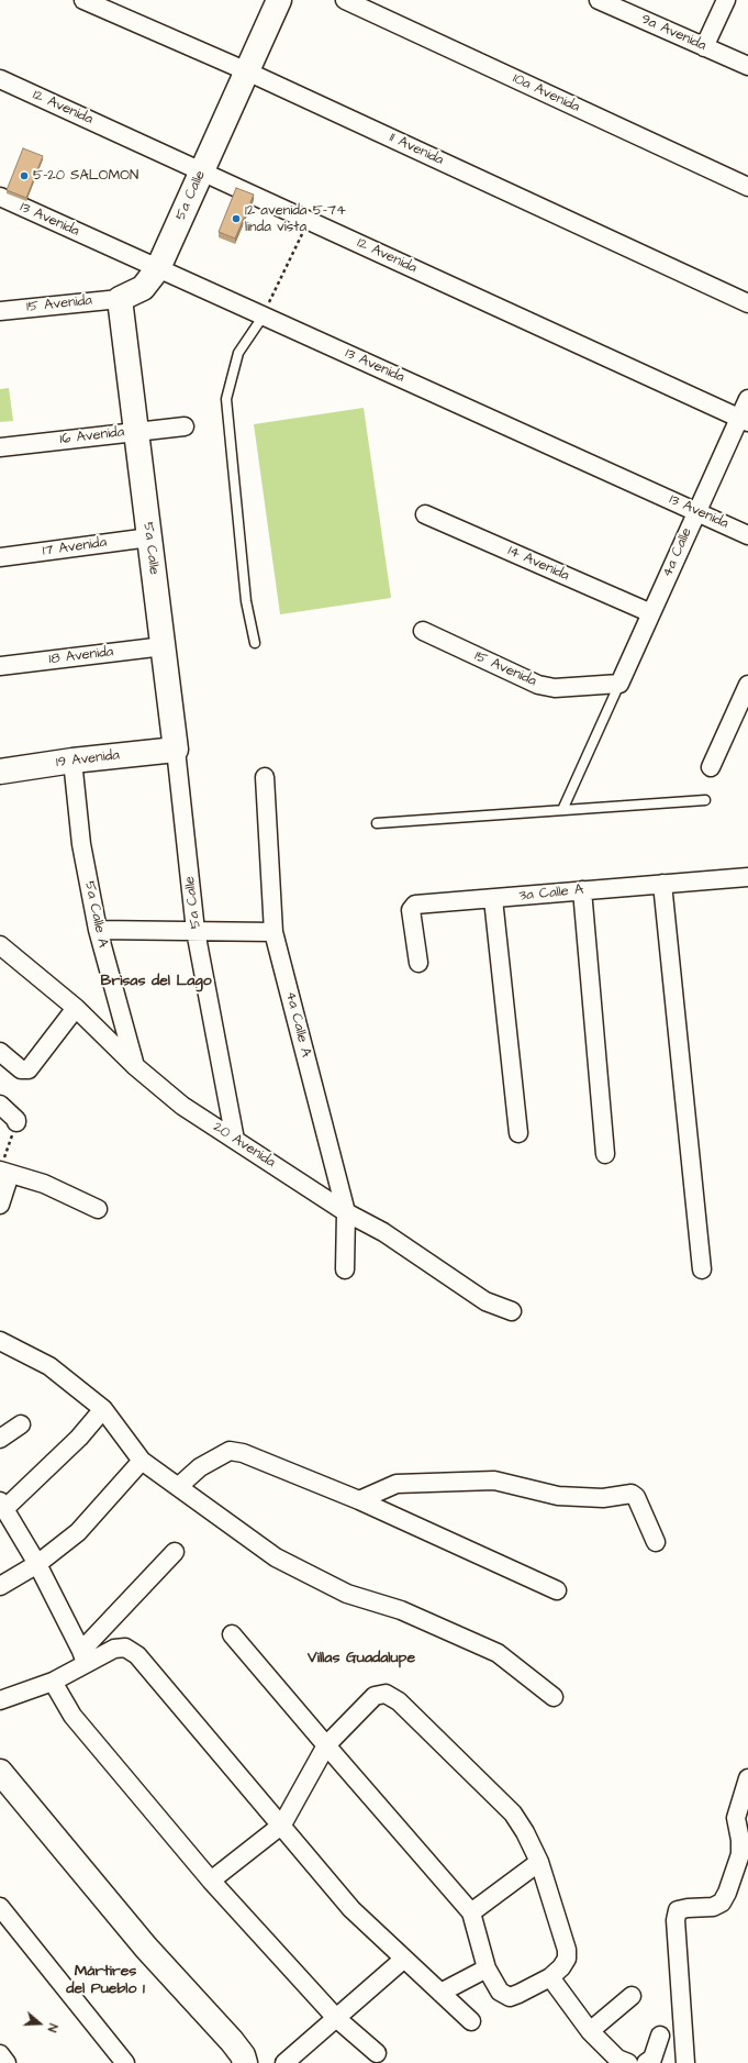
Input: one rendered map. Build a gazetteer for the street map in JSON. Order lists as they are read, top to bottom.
{
  "streets": {
    "street": [
      "9a Avenida",
      "10a Avenida",
      "12 Avenida",
      "11 Avenida",
      "5a Calle",
      "13 Avenida",
      "15 Avenida",
      "16 Avenida",
      "17 Avenida",
      "4a Calle",
      "14 Avenida",
      "18 Avenida",
      "19 Avenida",
      "3a Calle A",
      "5a Calle A",
      "4a Calle A",
      "20 Avenida"
    ]
  },
  "crossings": [
    ["12 Avenida", "5a Calle"],
    ["12 Avenida", "4a Calle"],
    ["11 Avenida", "5a Calle"],
    ["5a Calle", "13 Avenida"],
    ["5a Calle", "15 Avenida"],
    ["5a Calle", "16 Avenida"],
    ["5a Calle", "17 Avenida"],
    ["5a Calle", "18 Avenida"],
    ["5a Calle", "19 Avenida"],
    ["5a Calle", "20 Avenida"],
    ["13 Avenida", "4a Calle"],
    ["15 Avenida", "4a Calle"],
    ["4a Calle", "14 Avenida"],
    ["19 Avenida", "5a Calle A"],
    ["5a Calle A", "20 Avenida"],
    ["4a Calle A", "20 Avenida"]
  ],
  "districts": ["Brisas del Lago", "Villas Guadalupe", "Mártires del Pueblo 1"],
  "places": ["5-20 SALOMON", "12 avenida 5-74 linda vista"],
  "north": "right"
}
